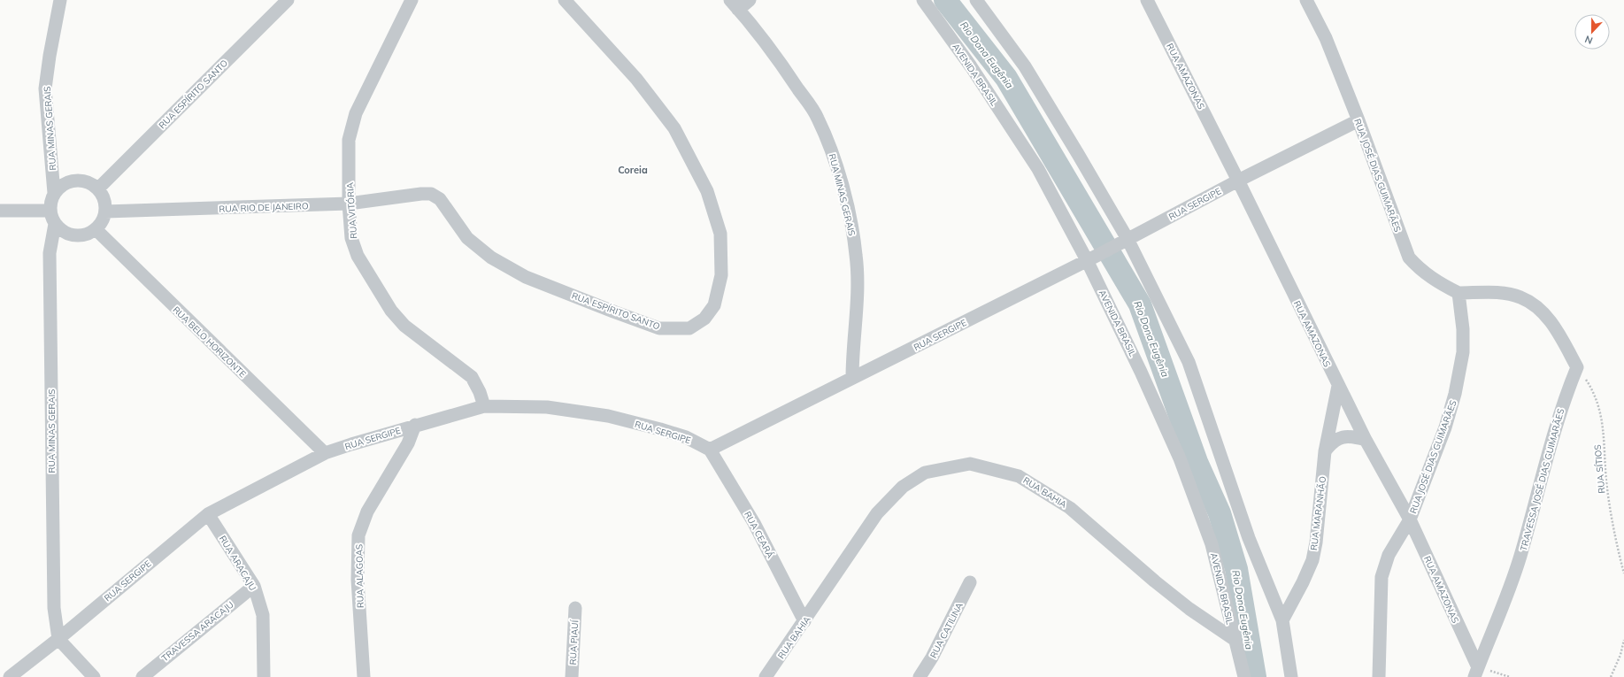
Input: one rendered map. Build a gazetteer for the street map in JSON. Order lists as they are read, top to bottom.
{
  "streets": {
    "street": [
      "AVENIDA BRASIL",
      "RUA AMAZONAS",
      "RUA ESPÍRITO SANTO",
      "RUA MINAS GERAIS",
      "RUA JOSÉ DIAS GUIMARÃES",
      "RUA SERGIPE",
      "RUA RIO DE JANEIRO",
      "RUA VITÓRIA",
      "RUA BELO HORIZONTE",
      "TRAVESSA JOSÉ DIAS GUIMARÃES",
      "RUA BAHIA",
      "RUA MARANHÃO",
      "RUA CEARÁ",
      "RUA ARACAJU",
      "RUA ALAGOAS",
      "RUA CATILINA",
      "TRAVESSA ARACAJU",
      "RUA PIAUÍ"
    ],
    "path": ["RUA SÍTIOS"]
  },
  "crossings": [
    ["AVENIDA BRASIL", "RUA SERGIPE"],
    ["AVENIDA BRASIL", "RUA BAHIA"],
    ["RUA AMAZONAS", "RUA JOSÉ DIAS GUIMARÃES"],
    ["RUA AMAZONAS", "RUA SERGIPE"],
    ["RUA AMAZONAS", "TRAVESSA JOSÉ DIAS GUIMARÃES"],
    ["RUA AMAZONAS", "RUA MARANHÃO"],
    ["RUA ESPÍRITO SANTO", "RUA MINAS GERAIS"],
    ["RUA ESPÍRITO SANTO", "RUA RIO DE JANEIRO"],
    ["RUA ESPÍRITO SANTO", "RUA BELO HORIZONTE"],
    ["RUA MINAS GERAIS", "RUA SERGIPE"],
    ["RUA MINAS GERAIS", "RUA RIO DE JANEIRO"],
    ["RUA MINAS GERAIS", "RUA BELO HORIZONTE"],
    ["RUA JOSÉ DIAS GUIMARÃES", "RUA SERGIPE"],
    ["RUA SERGIPE", "RUA VITÓRIA"],
    ["RUA SERGIPE", "RUA BELO HORIZONTE"],
    ["RUA SERGIPE", "RUA CEARÁ"],
    ["RUA SERGIPE", "RUA ARACAJU"],
    ["RUA SERGIPE", "RUA ALAGOAS"],
    ["RUA RIO DE JANEIRO", "RUA VITÓRIA"],
    ["RUA RIO DE JANEIRO", "RUA BELO HORIZONTE"],
    ["RUA SÍTIOS", "TRAVESSA JOSÉ DIAS GUIMARÃES"],
    ["RUA BAHIA", "RUA CEARÁ"],
    ["RUA ARACAJU", "TRAVESSA ARACAJU"]
  ],
  "districts": ["Coreia"],
  "water": ["Rio Dona Eugênia"],
  "north": "bottom"
}
